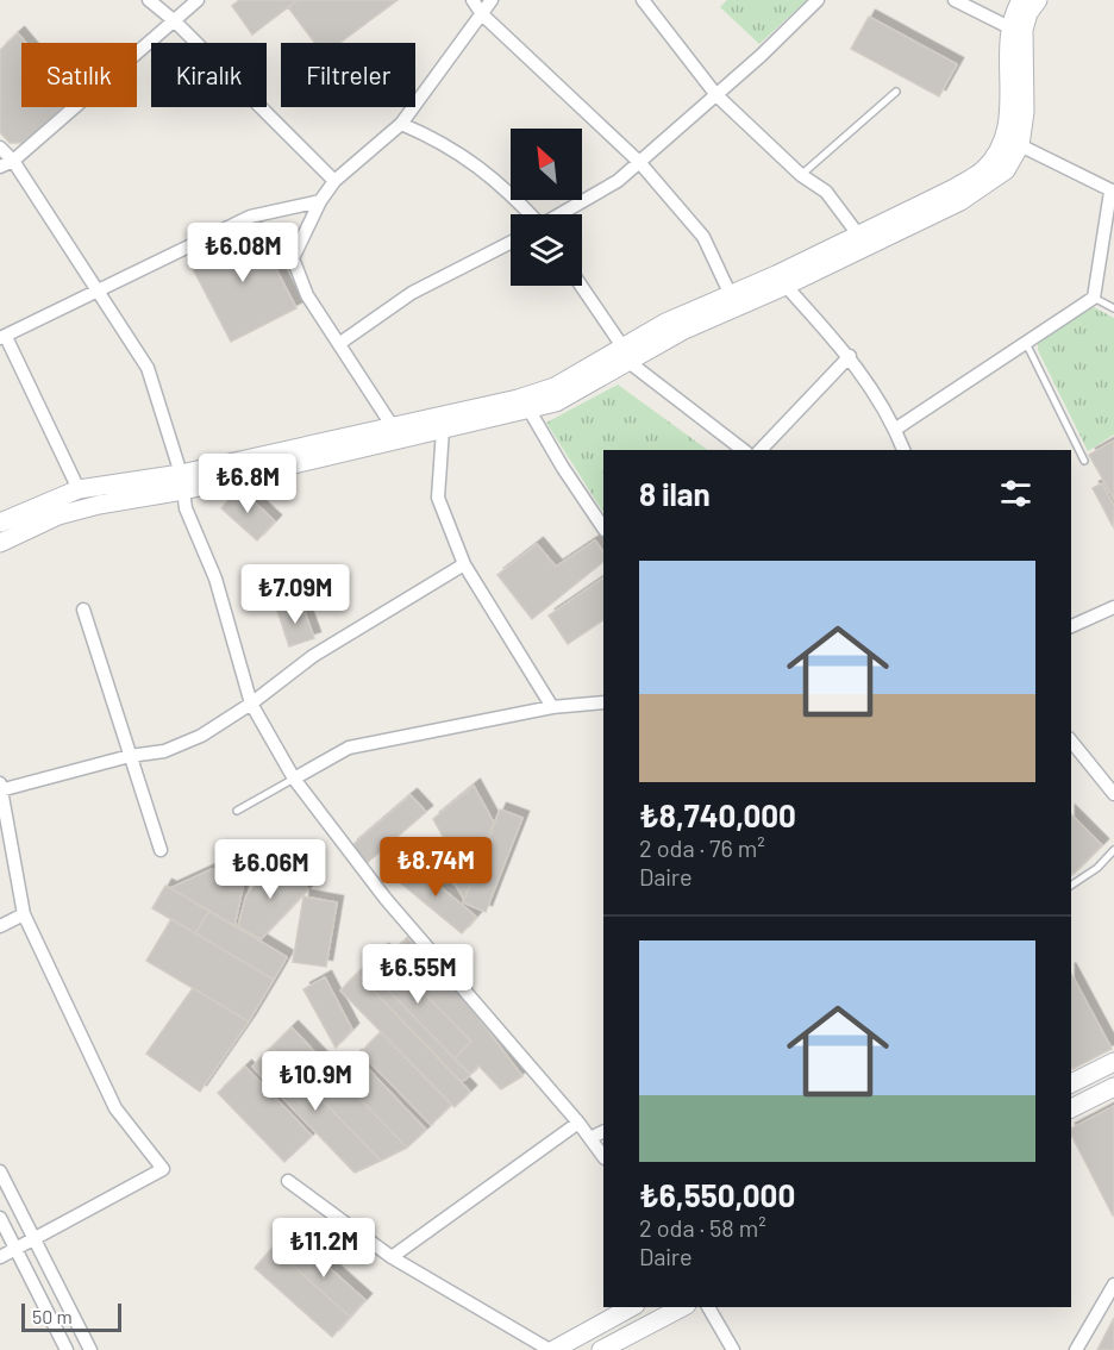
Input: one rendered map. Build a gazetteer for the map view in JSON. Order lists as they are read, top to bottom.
{
  "scale_bar": "50 m",
  "north": "top left",
  "page": {
    "chip": ["Satılık", "Kiralık", "Filtreler"],
    "price": [
      "₺6.08M",
      "₺6.8M",
      "₺7.09M",
      "₺8.74M",
      "₺6.06M",
      "₺6.55M",
      "₺10.9M",
      "₺11.2M"
    ],
    "heading": "8 ilan",
    "list": [
      {
        "name": "₺8,740,000",
        "note": "2 oda · 76 m² · Daire"
      },
      {
        "name": "₺6,550,000",
        "note": "2 oda · 58 m² · Daire"
      }
    ],
    "scale": "50 m"
  }
}
